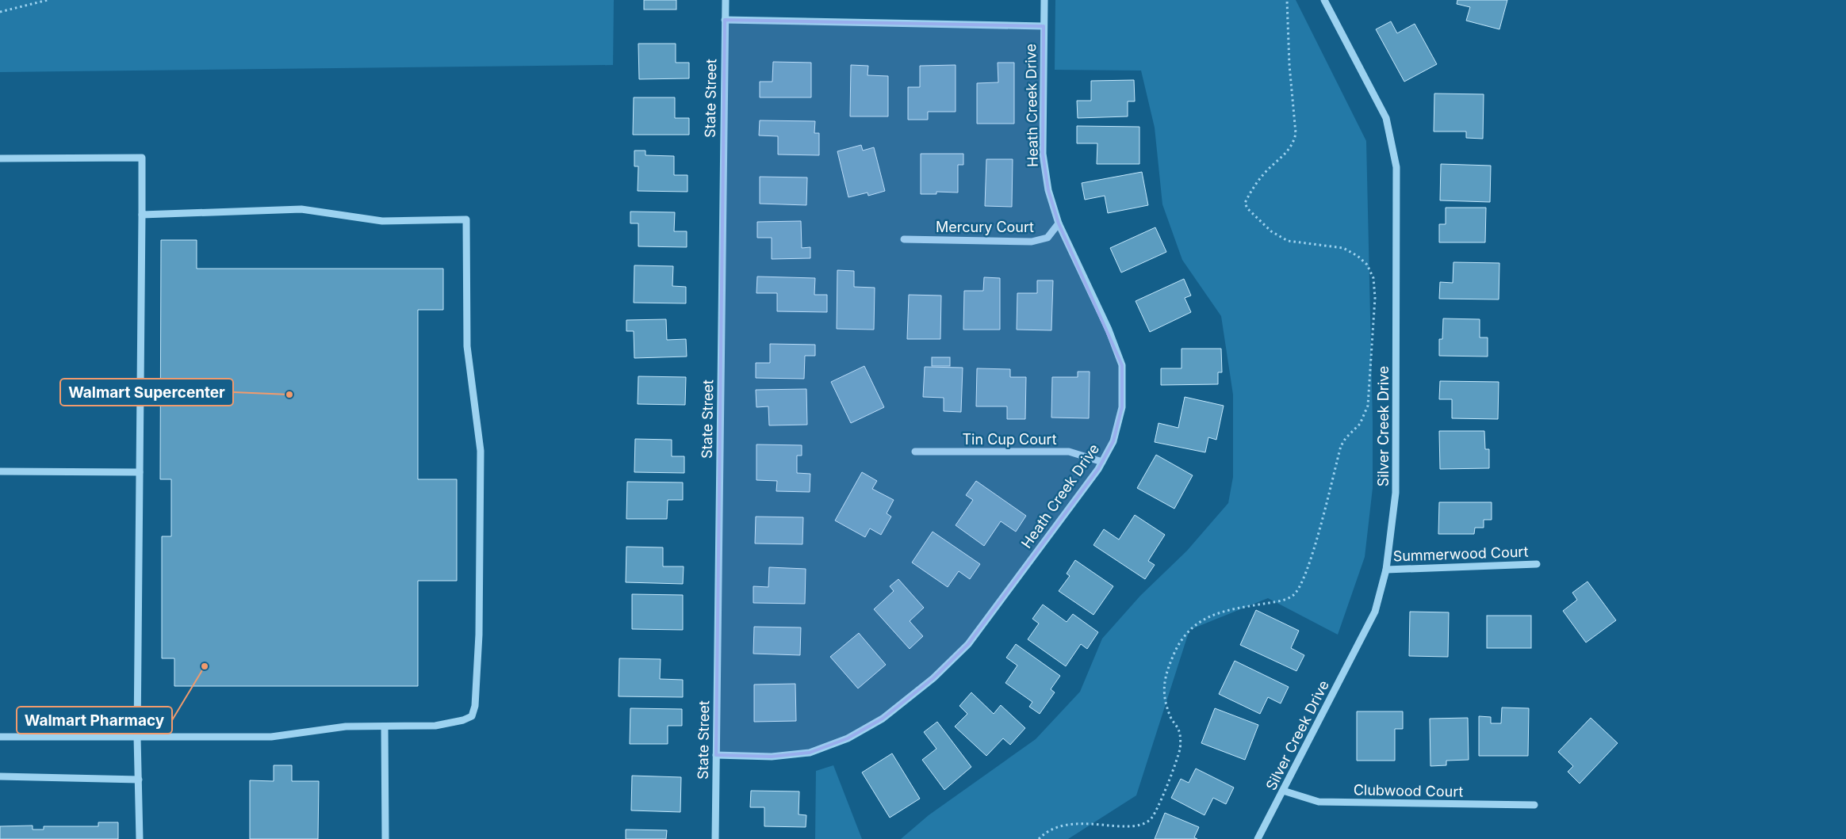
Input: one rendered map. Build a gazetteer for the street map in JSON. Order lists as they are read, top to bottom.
{
  "streets": {
    "street": [
      "State Street",
      "Heath Creek Drive",
      "Mercury Court",
      "Silver Creek Drive",
      "Tin Cup Court",
      "Summerwood Court",
      "Clubwood Court"
    ]
  },
  "crossings": [
    ["State Street", "Heath Creek Drive"],
    ["Heath Creek Drive", "Mercury Court"],
    ["Heath Creek Drive", "Tin Cup Court"],
    ["Silver Creek Drive", "Summerwood Court"],
    ["Silver Creek Drive", "Clubwood Court"]
  ],
  "places": ["Walmart Supercenter", "Walmart Pharmacy"]
}
